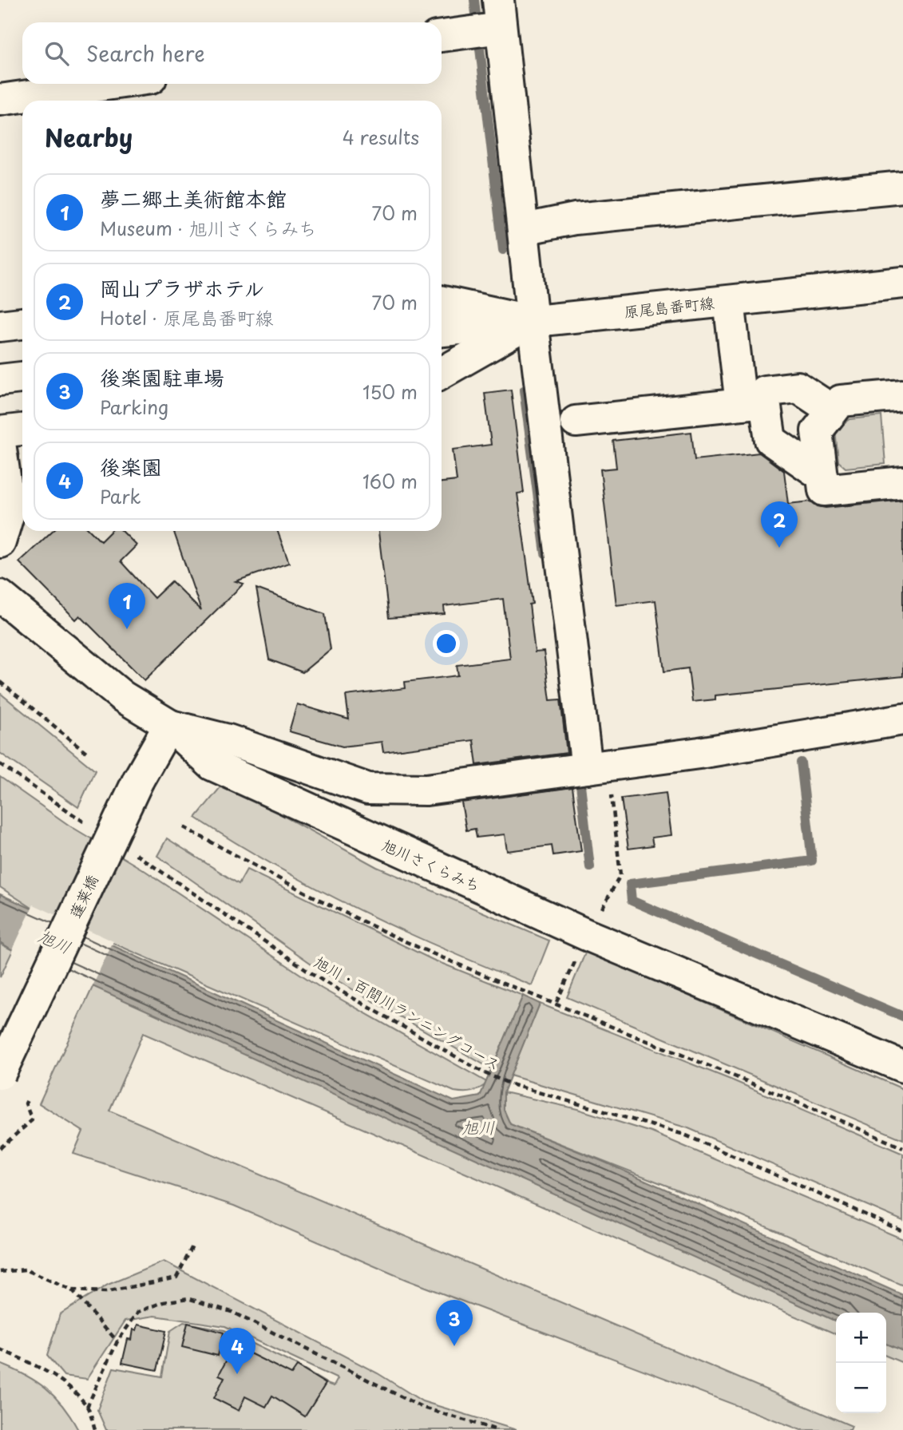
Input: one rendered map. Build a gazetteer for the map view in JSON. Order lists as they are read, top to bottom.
{
  "streets": {
    "street": ["原尾島番町線", "旭川さくらみち", "蓬莱橋"],
    "path": ["旭川・百間川ランニングコース"]
  },
  "crossings": [
    ["旭川さくらみち", "蓬莱橋"]
  ],
  "water": ["旭川"],
  "page": {
    "search": "Search here",
    "heading": ["Nearby", "4 results"],
    "list": [
      {
        "mark": "1",
        "name": "夢二郷土美術館本館",
        "note": "Museum · 旭川さくらみち",
        "value": "70 m"
      },
      {
        "mark": "2",
        "name": "岡山プラザホテル",
        "note": "Hotel · 原尾島番町線",
        "value": "70 m"
      },
      {
        "mark": "3",
        "name": "後楽園駐車場",
        "note": "Parking",
        "value": "150 m"
      },
      {
        "mark": "4",
        "name": "後楽園",
        "note": "Park",
        "value": "160 m"
      }
    ],
    "pins": [
      "2",
      "1",
      "3",
      "4"
    ],
    "map_buttons": ["+", "−"]
  }
}
